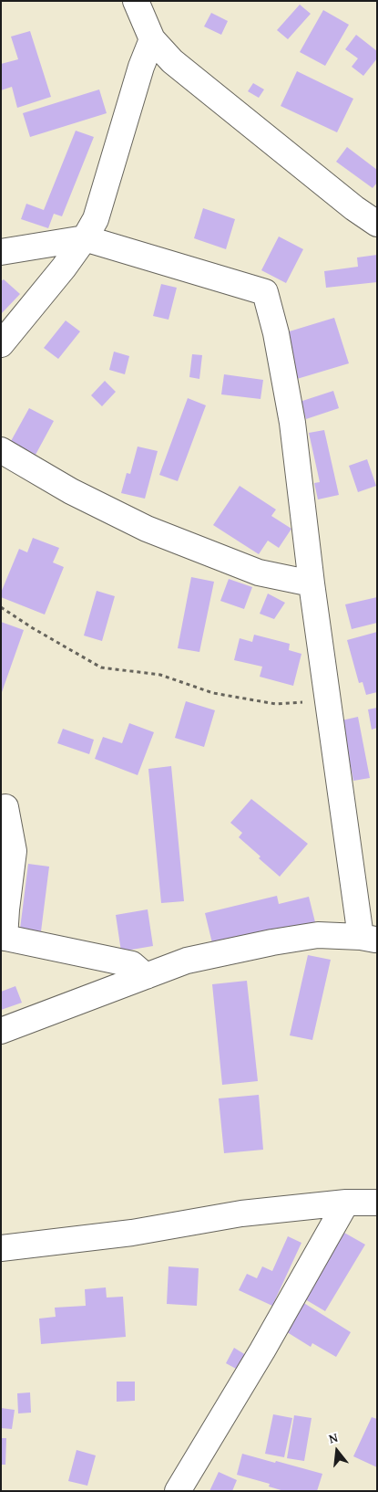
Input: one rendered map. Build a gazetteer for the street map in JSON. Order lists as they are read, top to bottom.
{
  "north": "top"
}
